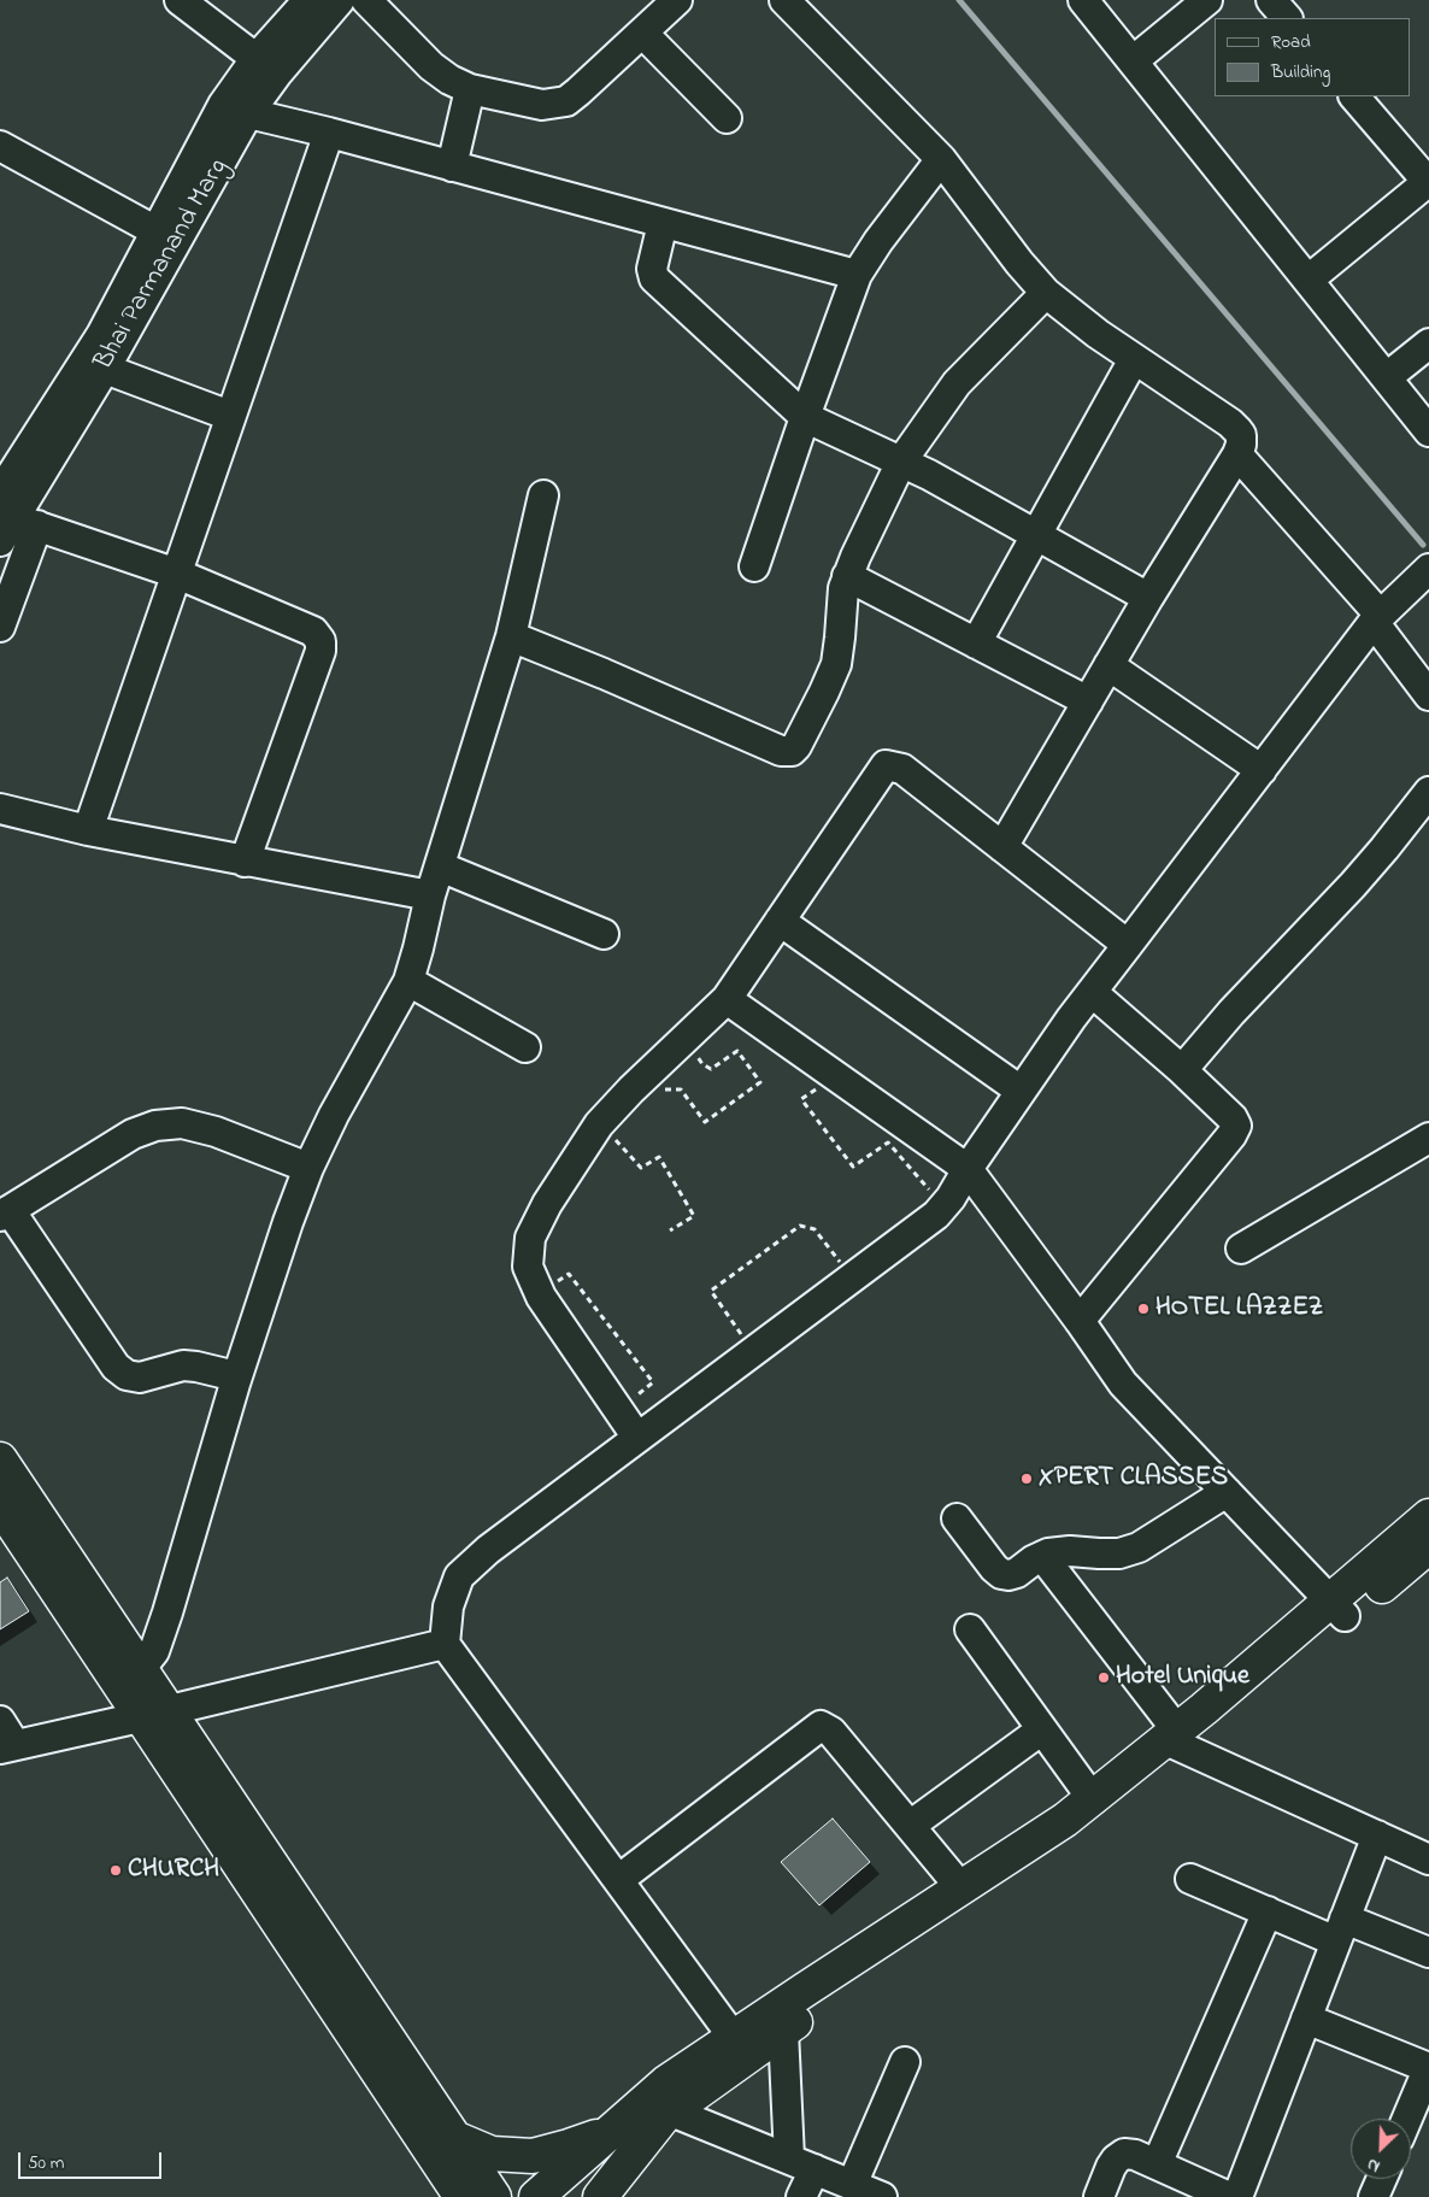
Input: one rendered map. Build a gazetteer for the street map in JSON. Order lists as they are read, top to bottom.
{
  "streets": {
    "street": ["Bhai Parmanand Marg"]
  },
  "places": [
    "HOTEL LAZZEZ",
    "XPERT CLASSES",
    "Hotel Unique",
    "CHURCH"
  ],
  "legend": ["Road", "Building"],
  "scale_bar": "50 m",
  "north": "bottom left"
}
